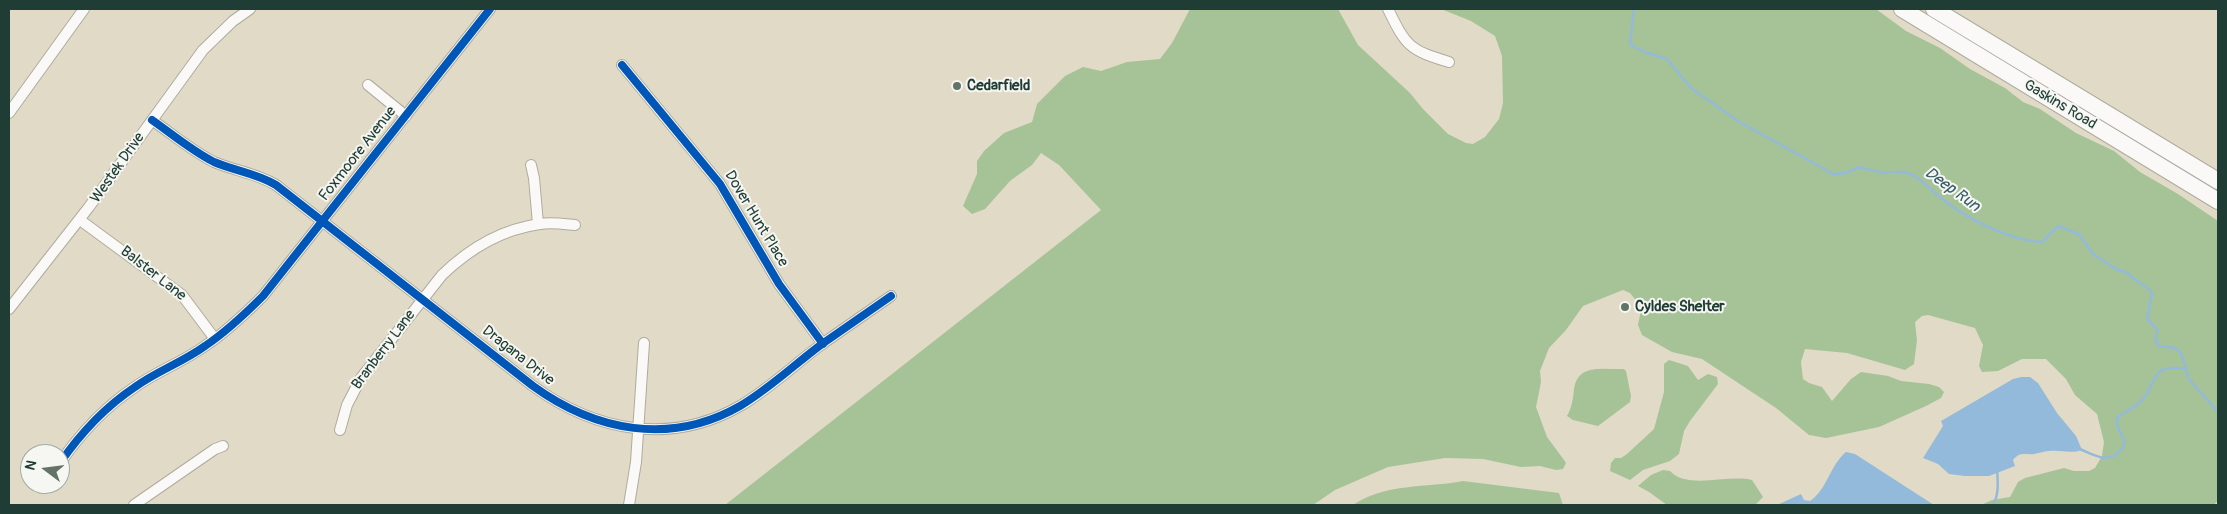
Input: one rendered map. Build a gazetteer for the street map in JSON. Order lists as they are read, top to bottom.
{
  "streets": {
    "main road": ["Gaskins Road"],
    "street": [
      "Foxmoore Avenue",
      "Westek Drive",
      "Dover Hunt Place",
      "Balster Lane",
      "Branberry Lane",
      "Dragana Drive"
    ]
  },
  "crossings": [
    ["Foxmoore Avenue", "Balster Lane"],
    ["Foxmoore Avenue", "Dragana Drive"],
    ["Westek Drive", "Balster Lane"],
    ["Westek Drive", "Dragana Drive"],
    ["Dover Hunt Place", "Dragana Drive"],
    ["Branberry Lane", "Dragana Drive"]
  ],
  "water": ["Deep Run"],
  "places": ["Cedarfield", "Cyldes Shelter"],
  "north": "left"
}
